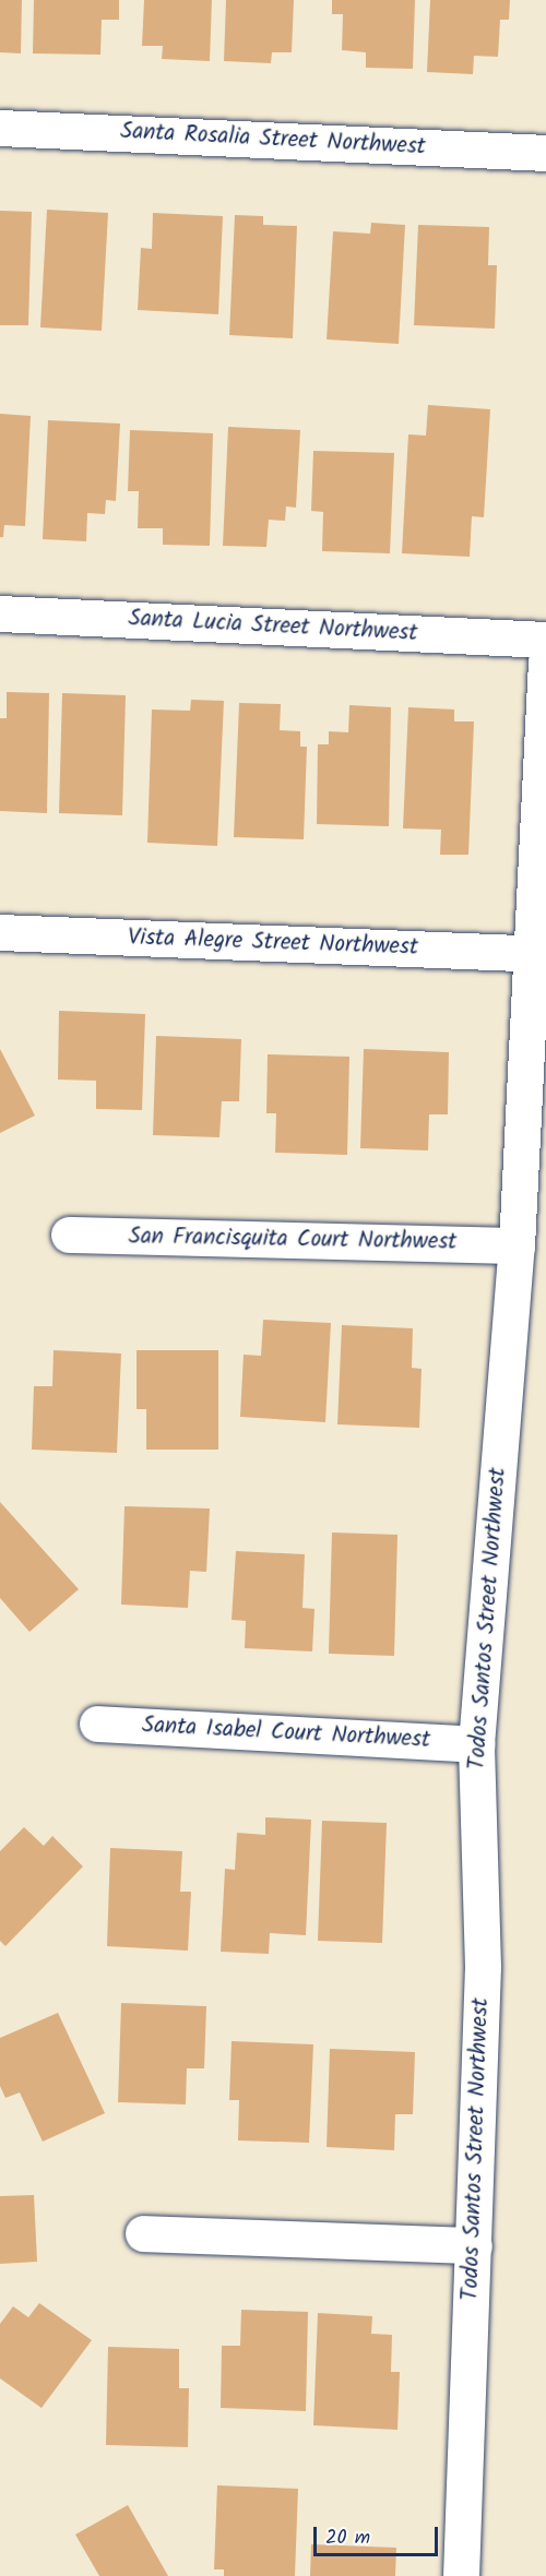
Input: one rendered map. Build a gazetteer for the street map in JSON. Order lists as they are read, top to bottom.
{
  "streets": {
    "street": [
      "Santa Rosalia Street Northwest",
      "Santa Lucia Street Northwest",
      "Vista Alegre Street Northwest",
      "San Francisquita Court Northwest",
      "Todos Santos Street Northwest",
      "Santa Isabel Court Northwest"
    ]
  },
  "crossings": [
    ["Vista Alegre Street Northwest", "Todos Santos Street Northwest"],
    ["San Francisquita Court Northwest", "Todos Santos Street Northwest"],
    ["Todos Santos Street Northwest", "Santa Isabel Court Northwest"]
  ],
  "scale_bar": "20 m"
}
